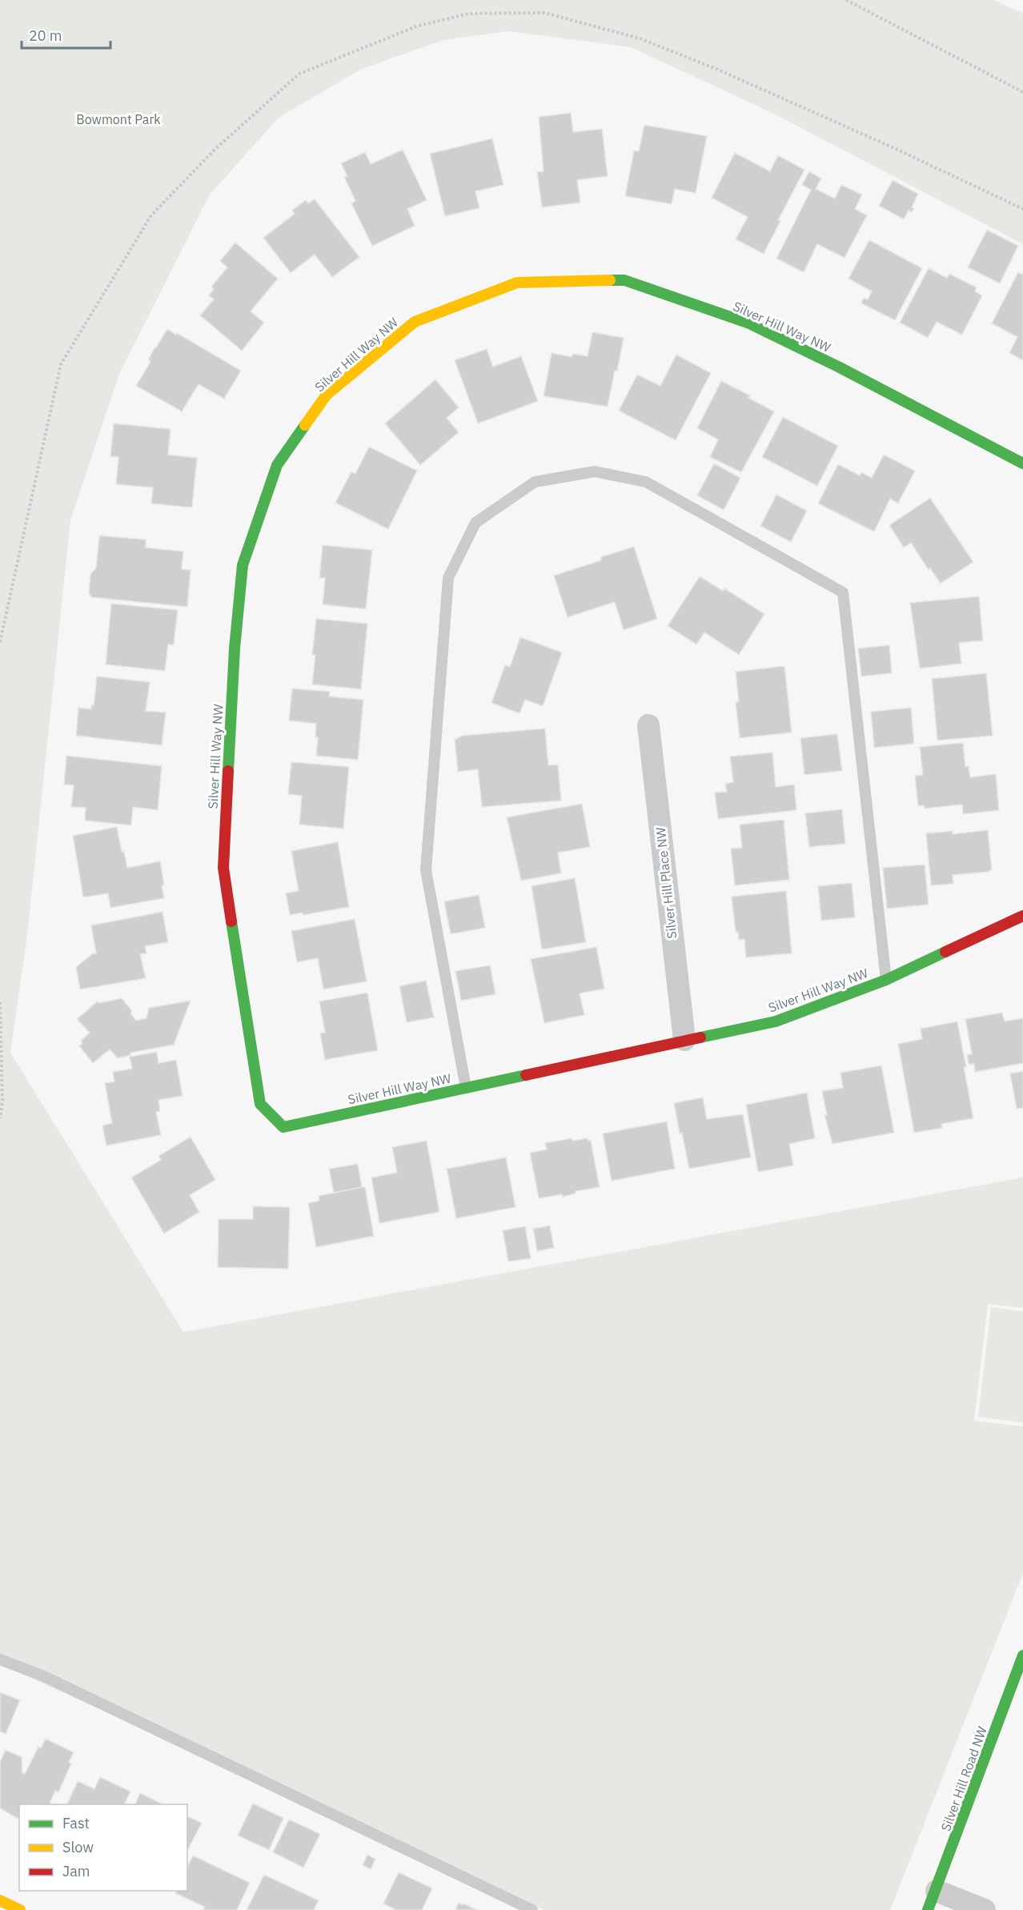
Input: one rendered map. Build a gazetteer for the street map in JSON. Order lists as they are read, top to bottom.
{
  "streets": {
    "street": ["Silver Hill Way NW", "Silver Hill Place NW", "Silver Hill Road NW"]
  },
  "crossings": [
    ["Silver Hill Way NW", "Silver Hill Place NW"]
  ],
  "parks": ["Bowmont Park"],
  "legend": ["Fast", "Slow", "Jam"],
  "scale_bar": "20 m"
}
